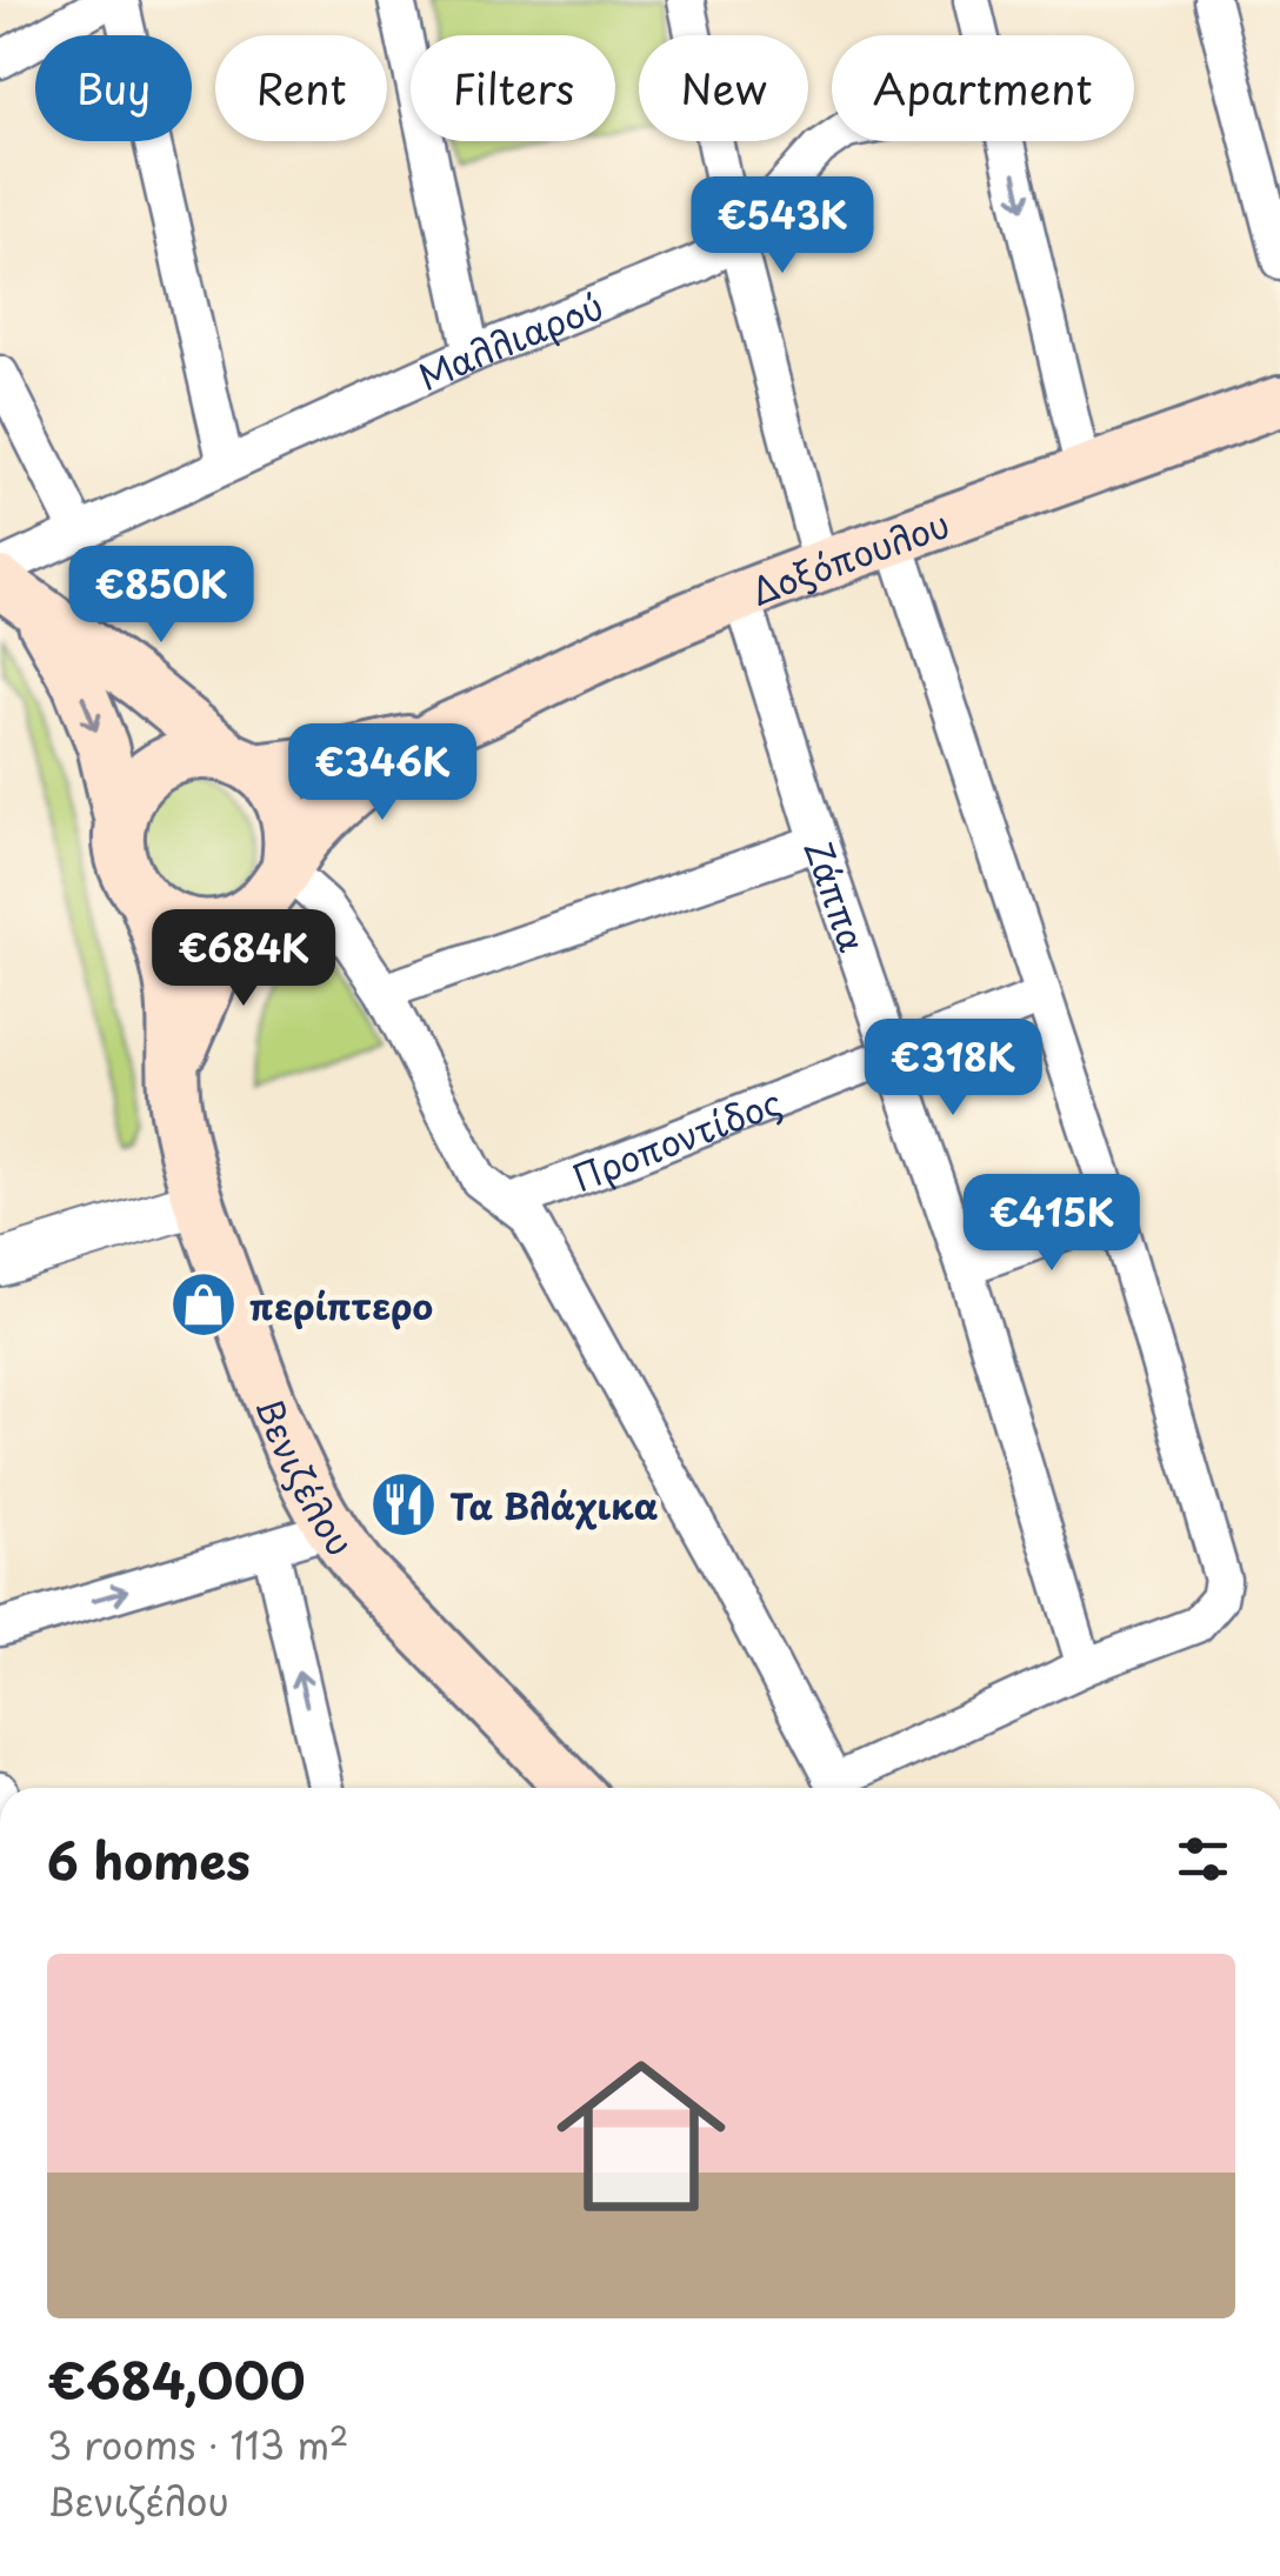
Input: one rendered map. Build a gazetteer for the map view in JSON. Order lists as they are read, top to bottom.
{
  "streets": {
    "main road": ["Δοξόπουλου", "Βενιζέλου"],
    "street": ["Μαλλιαρού", "Ζάππα", "Προποντίδος"]
  },
  "crossings": [
    ["Δοξόπουλου", "Ζάππα"],
    ["Ζάππα", "Προποντίδος"]
  ],
  "places": {
    "shop": ["περίπτερο"],
    "restaurant": ["Τα Βλάχικα"]
  },
  "page": {
    "chip": [
      "Buy",
      "Rent",
      "Filters",
      "New",
      "Apartment"
    ],
    "price": [
      "€543K",
      "€850K",
      "€346K",
      "€684K",
      "€318K",
      "€415K"
    ],
    "heading": "6 homes",
    "list": [
      {
        "name": "€684,000",
        "note": "3 rooms · 113 m² · Βενιζέλου"
      }
    ]
  }
}
